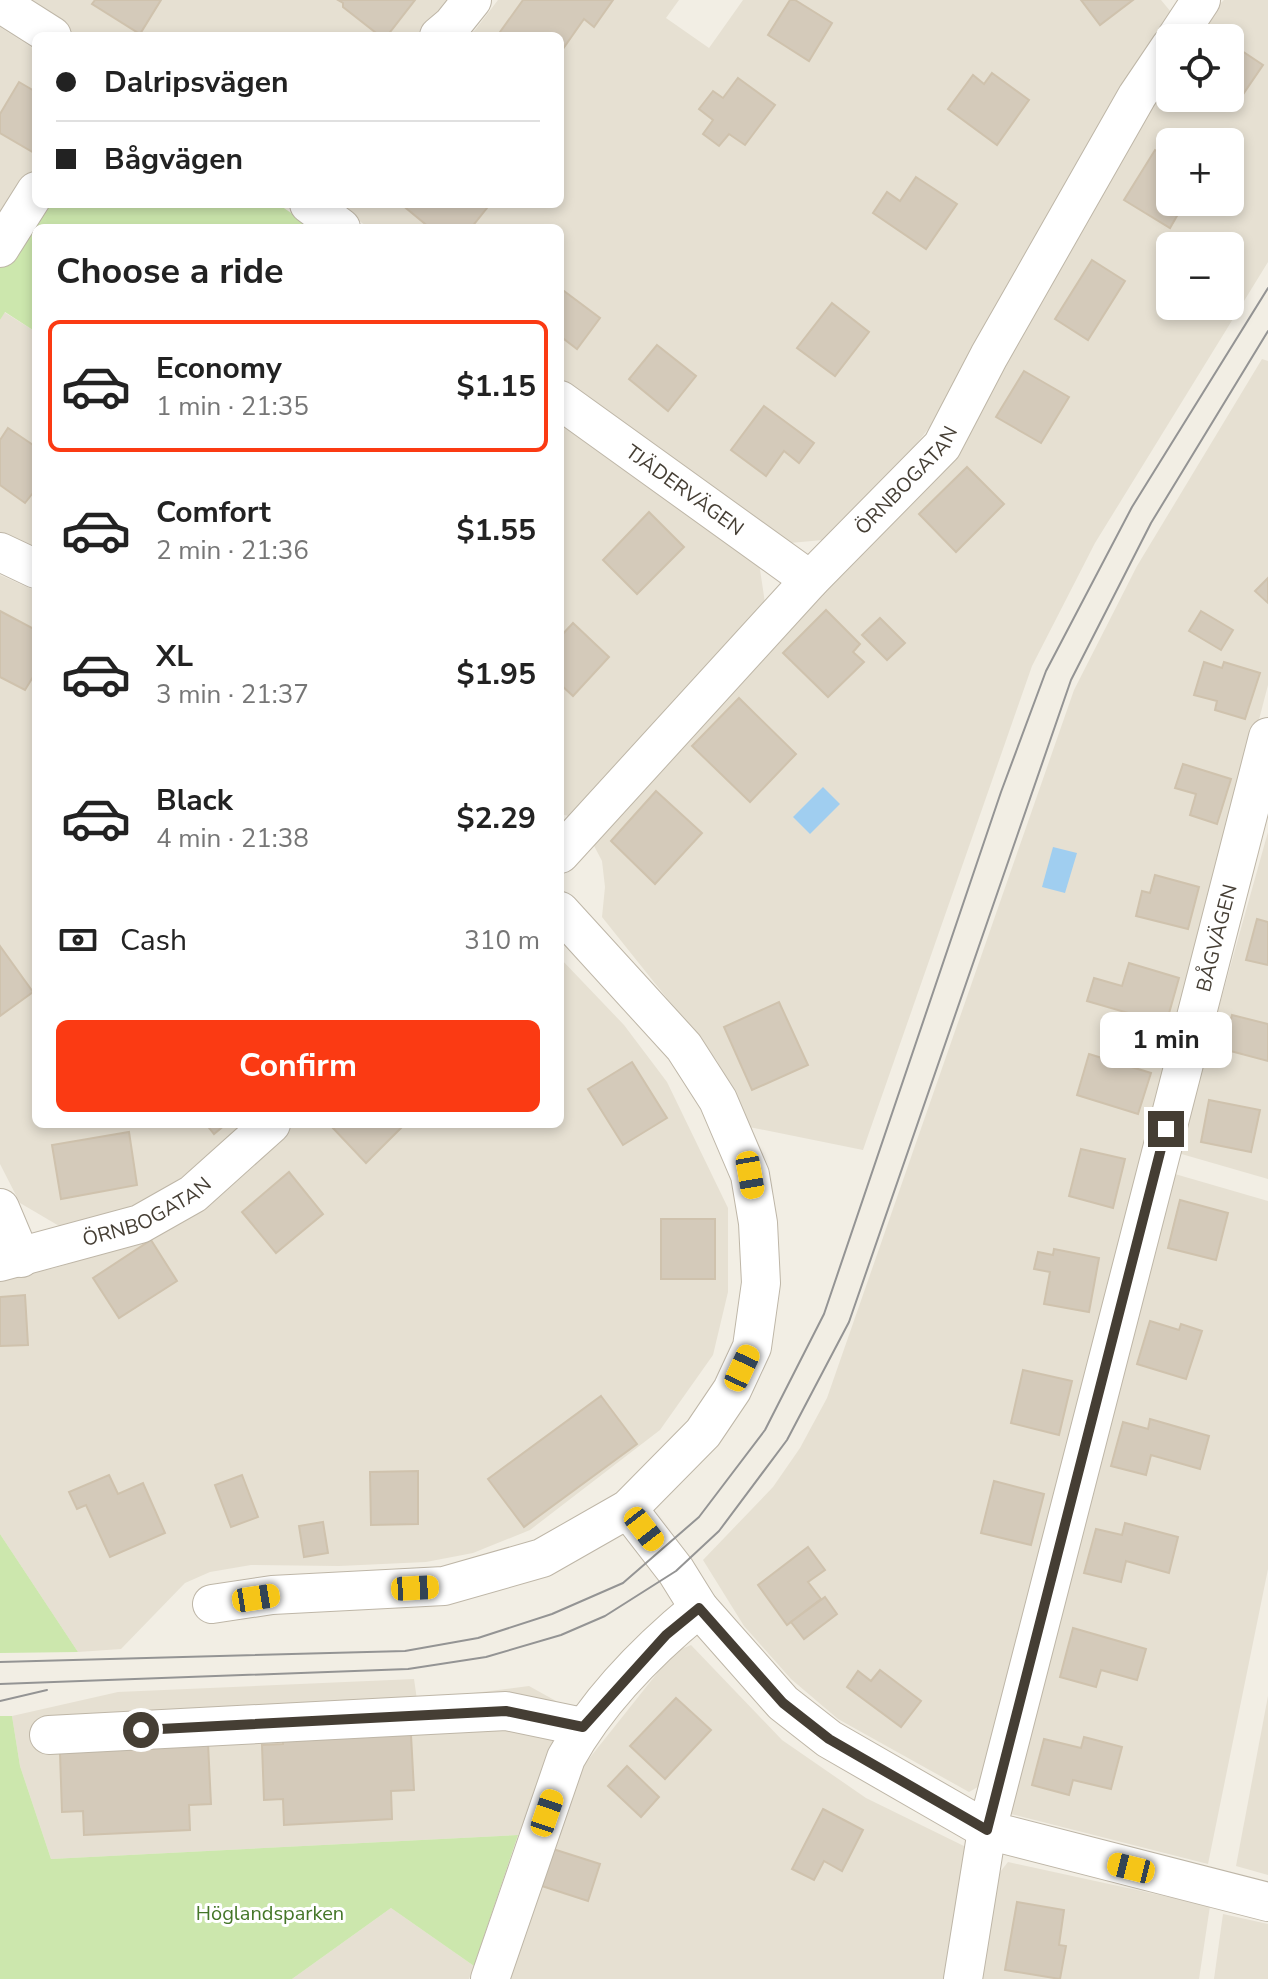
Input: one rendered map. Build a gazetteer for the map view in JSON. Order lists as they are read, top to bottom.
{
  "streets": {
    "street": ["ÖRNBOGATAN", "TJÄDERVÄGEN", "BÅGVÄGEN"]
  },
  "crossings": [
    ["ÖRNBOGATAN", "TJÄDERVÄGEN"]
  ],
  "parks": ["Höglandsparken"],
  "page": {
    "map_buttons": ["+", "−"],
    "banner": ["Dalripsvägen", "Bågvägen"],
    "heading": "Choose a ride",
    "list": [
      {
        "name": "Economy",
        "note": "1 min · 21:35",
        "value": "$1.15"
      },
      {
        "name": "Comfort",
        "note": "2 min · 21:36",
        "value": "$1.55"
      },
      {
        "name": "XL",
        "note": "3 min · 21:37",
        "value": "$1.95"
      },
      {
        "name": "Black",
        "note": "4 min · 21:38",
        "value": "$2.29"
      }
    ],
    "pay": ["Cash", "310 m"],
    "buttons": "Confirm",
    "bubble": "1 min"
  }
}
